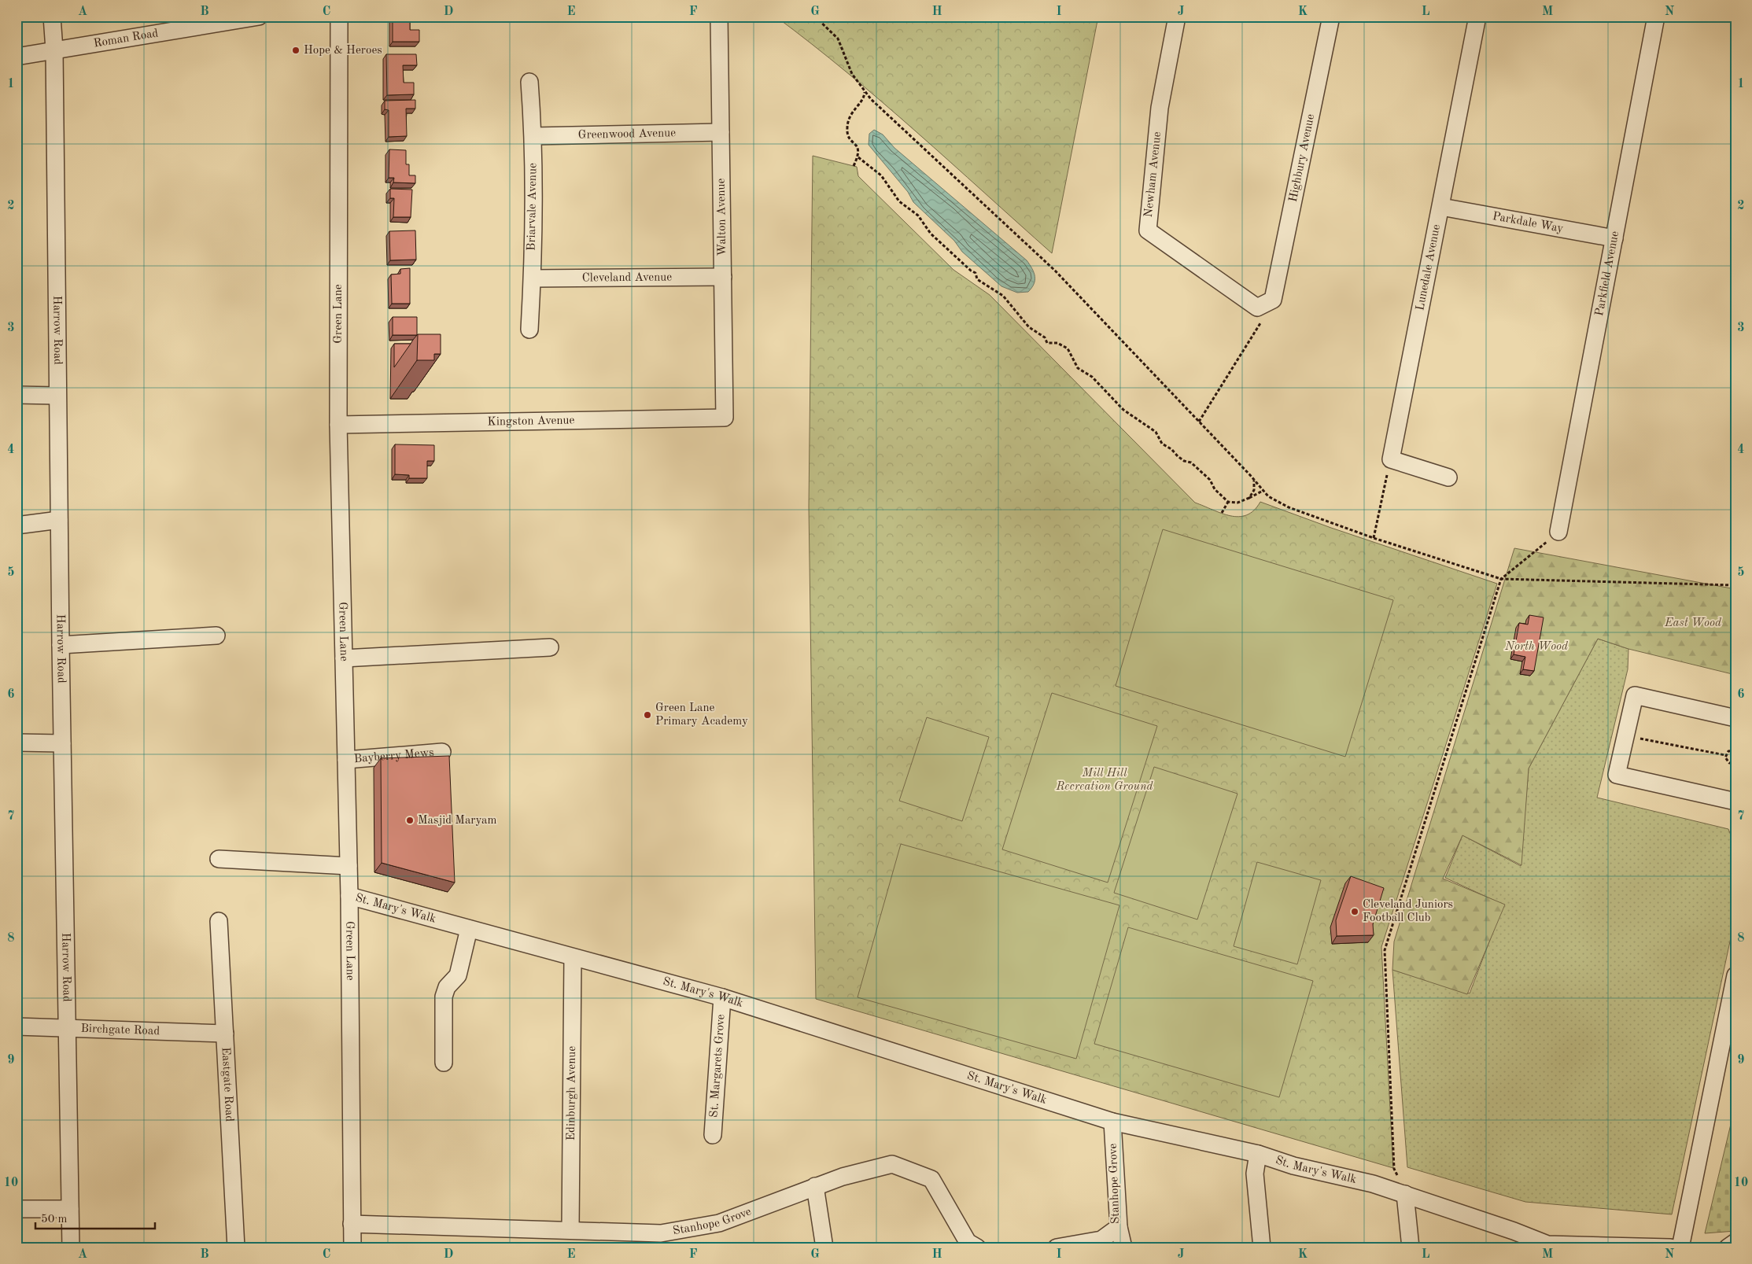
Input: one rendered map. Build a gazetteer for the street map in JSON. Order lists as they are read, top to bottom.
{
  "streets": {
    "street": [
      "Roman Road",
      "Greenwood Avenue",
      "Highbury Avenue",
      "Newham Avenue",
      "Briarvale Avenue",
      "Walton Avenue",
      "Parkdale Way",
      "Lunedale Avenue",
      "Parkfield Avenue",
      "Cleveland Avenue",
      "Green Lane",
      "Harrow Road",
      "Kingston Avenue",
      "Bayberry Mews",
      "St. Mary's Walk",
      "Birchgate Road",
      "St. Margarets Grove",
      "Eastgate Road",
      "Edinburgh Avenue",
      "Stanhope Grove"
    ]
  },
  "crossings": [
    ["Roman Road", "Harrow Road"],
    ["Greenwood Avenue", "Briarvale Avenue"],
    ["Greenwood Avenue", "Walton Avenue"],
    ["Highbury Avenue", "Newham Avenue"],
    ["Briarvale Avenue", "Cleveland Avenue"],
    ["Walton Avenue", "Cleveland Avenue"],
    ["Walton Avenue", "Kingston Avenue"],
    ["Parkdale Way", "Lunedale Avenue"],
    ["Parkdale Way", "Parkfield Avenue"],
    ["Green Lane", "Kingston Avenue"],
    ["Green Lane", "Bayberry Mews"],
    ["Green Lane", "St. Mary's Walk"],
    ["Green Lane", "Stanhope Grove"],
    ["Harrow Road", "Birchgate Road"],
    ["St. Mary's Walk", "St. Margarets Grove"],
    ["St. Mary's Walk", "Edinburgh Avenue"],
    ["St. Mary's Walk", "Stanhope Grove"],
    ["Birchgate Road", "Eastgate Road"],
    ["Edinburgh Avenue", "Stanhope Grove"]
  ],
  "parks": ["East Wood", "North Wood", "Mill Hill Recreation Ground"],
  "places": [
    "Hope & Heroes",
    "Green Lane Primary Academy",
    "Masjid Maryam",
    "Cleveland Juniors Football Club"
  ],
  "scale_bar": "50 m",
  "grid": {
    "columns": [
      "A",
      "B",
      "C",
      "D",
      "E",
      "F",
      "G",
      "H",
      "I",
      "J",
      "K",
      "L",
      "M",
      "N"
    ],
    "rows": [
      "1",
      "2",
      "3",
      "4",
      "5",
      "6",
      "7",
      "8",
      "9",
      "10"
    ]
  }
}
